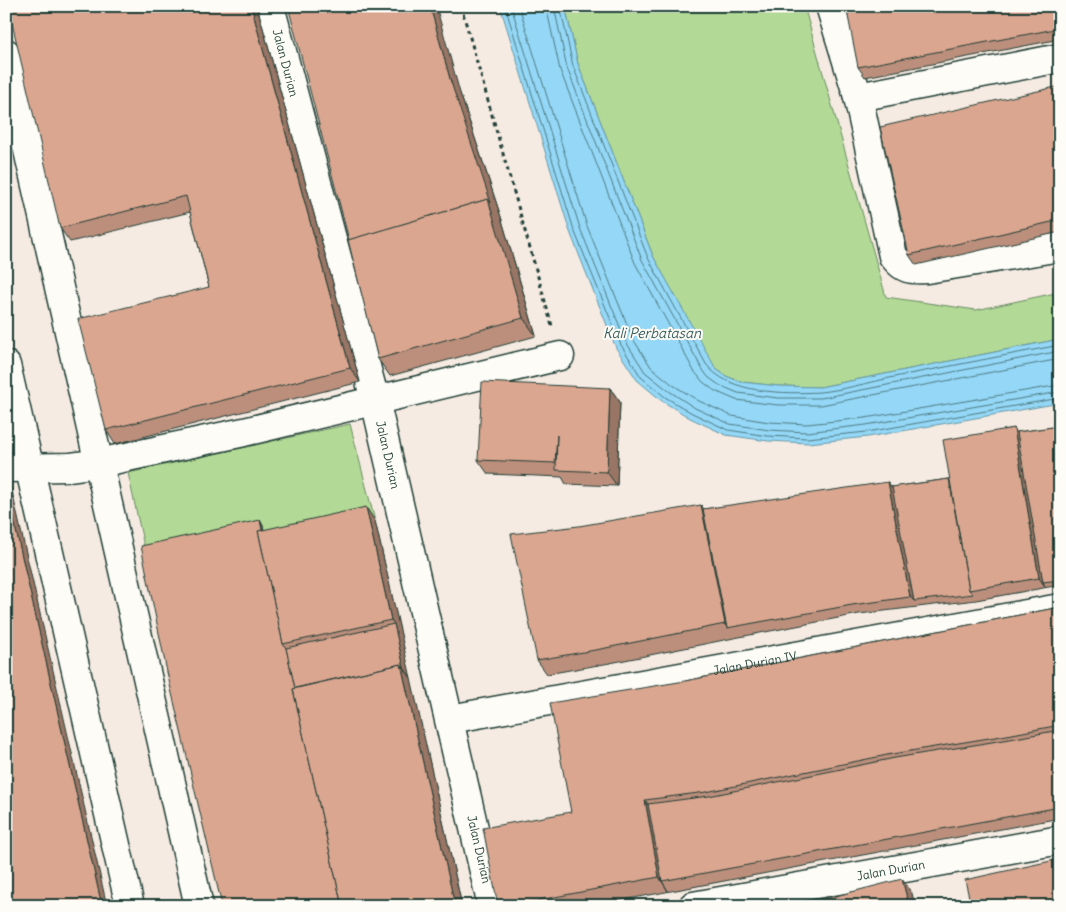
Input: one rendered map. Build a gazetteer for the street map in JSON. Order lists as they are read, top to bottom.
{
  "streets": {
    "street": ["Jalan Durian", "Jalan Durian IV"]
  },
  "crossings": [
    ["Jalan Durian", "Jalan Durian IV"]
  ],
  "water": ["Kali Perbatasan"]
}
